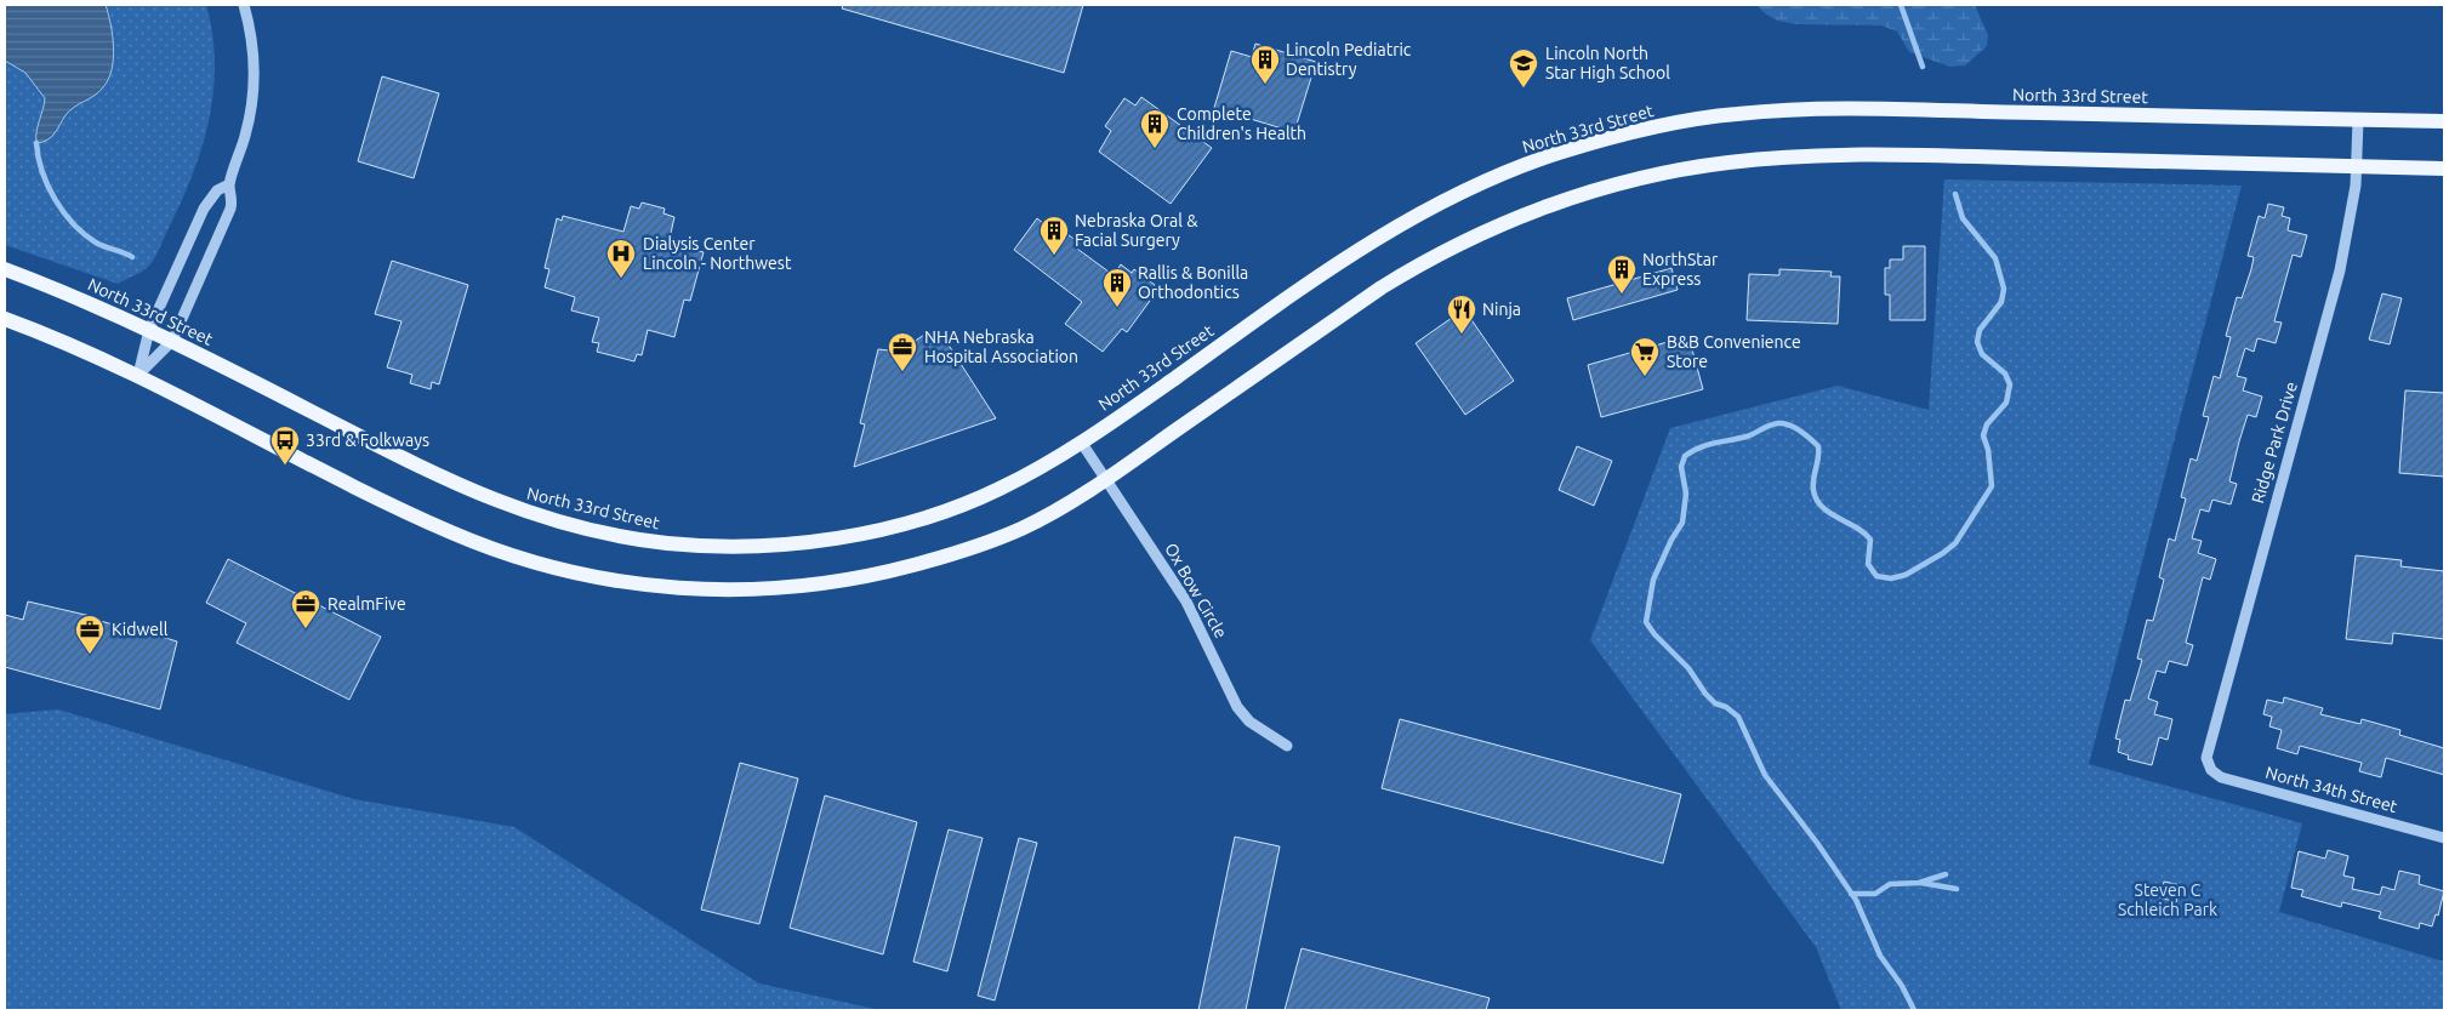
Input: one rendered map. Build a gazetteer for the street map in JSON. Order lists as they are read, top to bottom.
{
  "streets": {
    "main road": ["North 33rd Street"],
    "street": ["Ridge Park Drive", "Ox Bow Circle", "North 34th Street"]
  },
  "crossings": [
    ["North 33rd Street", "Ridge Park Drive"],
    ["North 33rd Street", "Ox Bow Circle"],
    ["Ridge Park Drive", "North 34th Street"]
  ],
  "parks": ["Steven C Schleich Park"],
  "places": {
    "building": [
      "Lincoln Pediatric Dentistry",
      "Complete Children's Health",
      "Nebraska Oral & Facial Surgery",
      "NorthStar Express",
      "Rallis & Bonilla Orthodontics"
    ],
    "school or university": ["Lincoln North Star High School"],
    "hospital": ["Dialysis Center Lincoln - Northwest"],
    "restaurant": ["Ninja"],
    "office": ["NHA Nebraska Hospital Association", "RealmFive", "Kidwell"],
    "supermarket": ["B&B Convenience Store"],
    "bus stop": ["33rd & Folkways"]
  }
}
